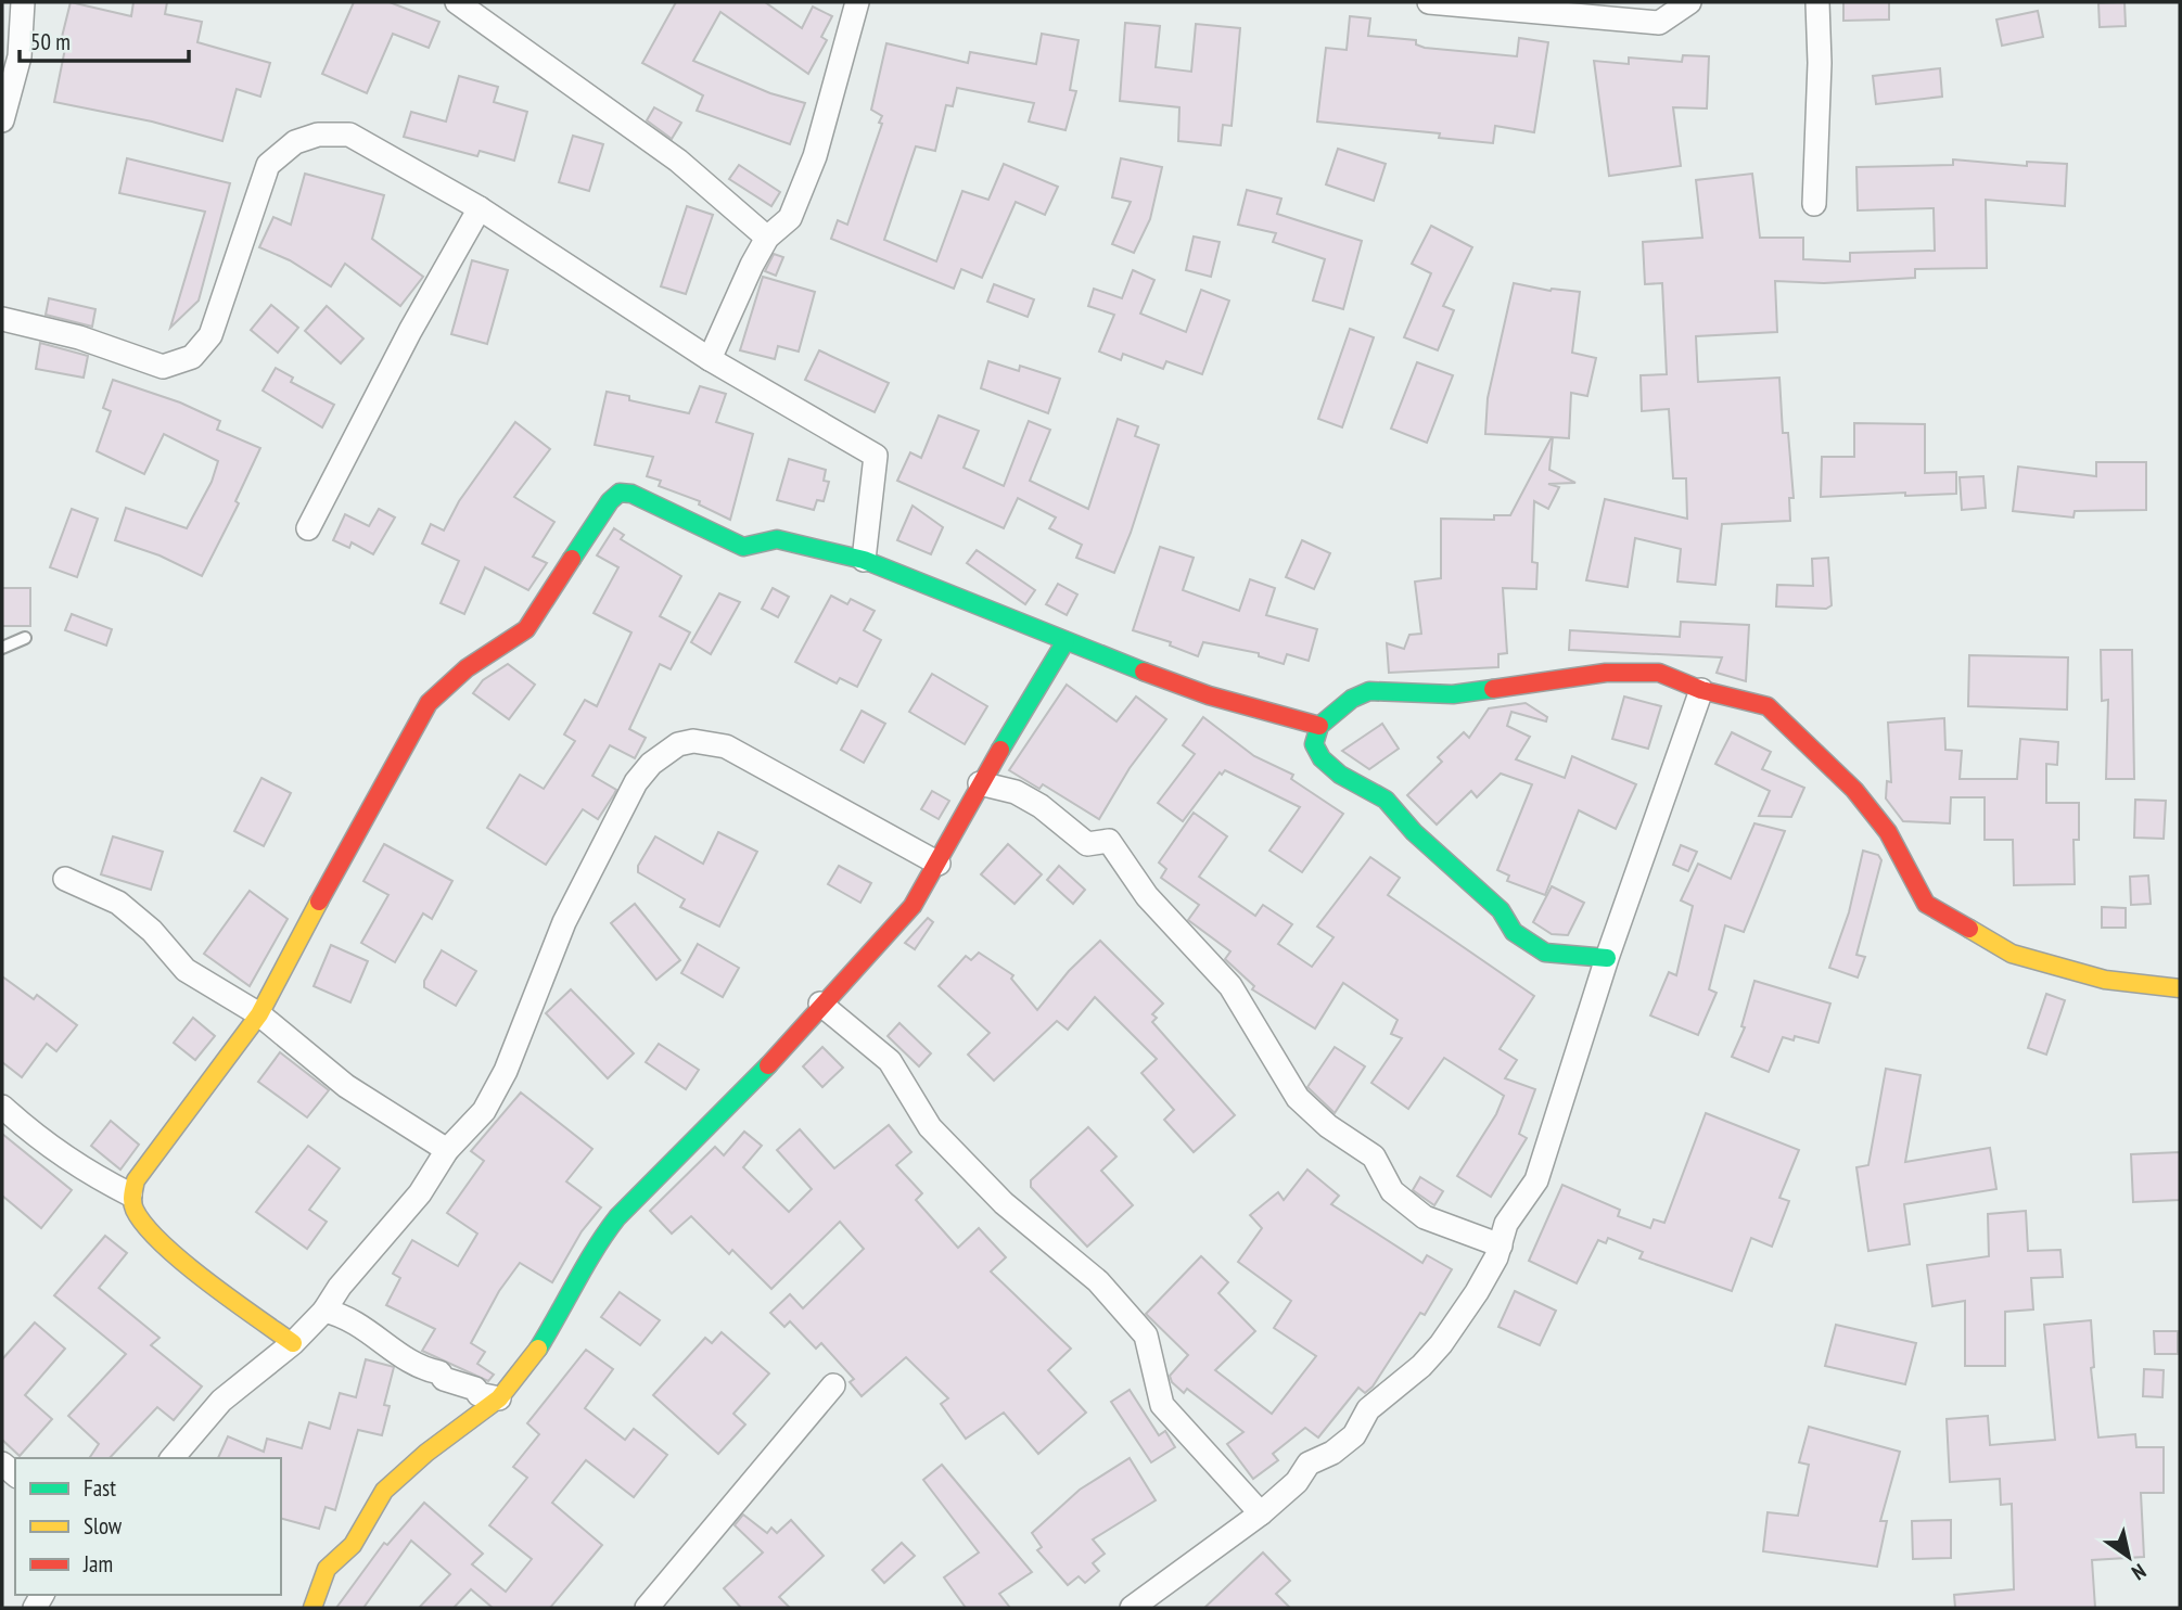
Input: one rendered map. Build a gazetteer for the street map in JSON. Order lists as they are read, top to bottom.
{
  "legend": ["Fast", "Slow", "Jam"],
  "scale_bar": "50 m",
  "north": "bottom right"
}
